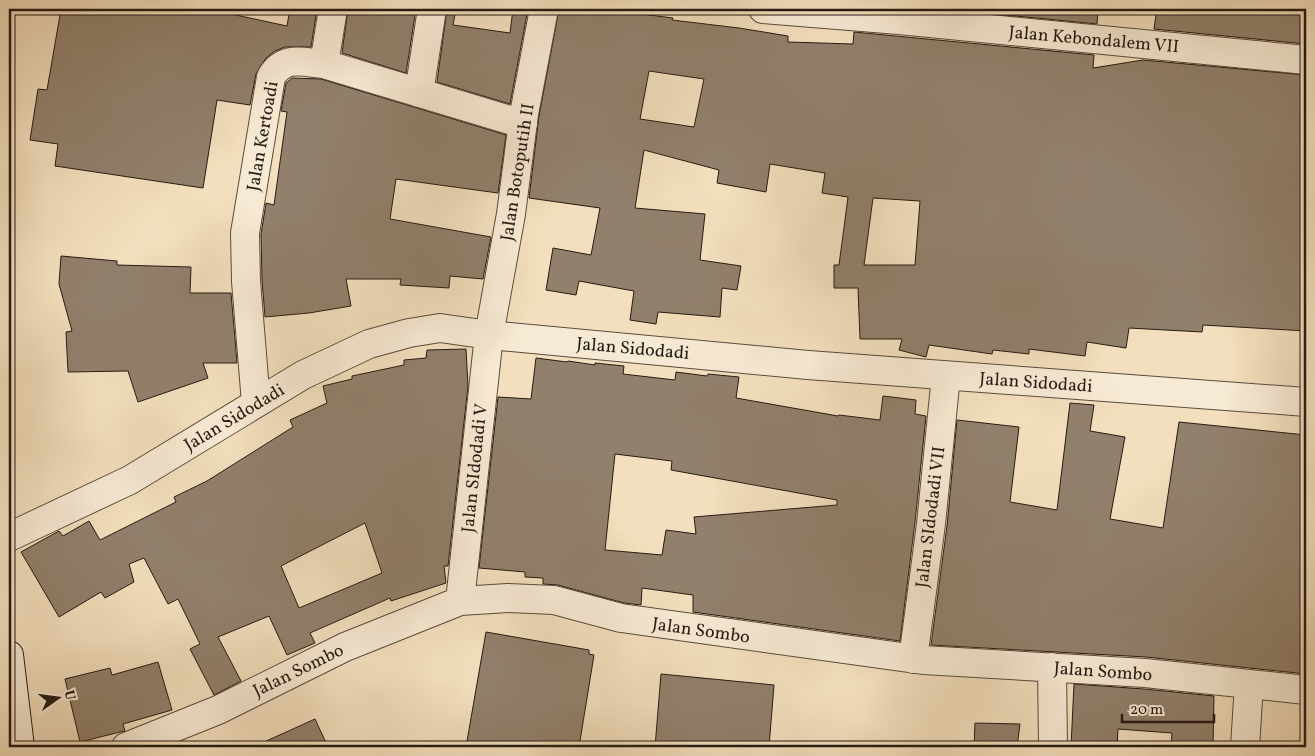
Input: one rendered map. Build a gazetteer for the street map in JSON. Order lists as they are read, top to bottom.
{
  "streets": {
    "street": [
      "Jalan Kebondalem VII",
      "Jalan Kertoadi",
      "Jalan Botoputih II",
      "Jalan Sidodadi",
      "Jalan SIdodadi V",
      "Jalan SIdodadi VII",
      "Jalan Sombo"
    ]
  },
  "crossings": [
    ["Jalan Kertoadi", "Jalan Botoputih II"],
    ["Jalan Kertoadi", "Jalan Sidodadi"],
    ["Jalan Botoputih II", "Jalan Sidodadi"],
    ["Jalan Botoputih II", "Jalan SIdodadi V"],
    ["Jalan Sidodadi", "Jalan SIdodadi V"],
    ["Jalan Sidodadi", "Jalan SIdodadi VII"],
    ["Jalan SIdodadi V", "Jalan Sombo"],
    ["Jalan SIdodadi VII", "Jalan Sombo"]
  ],
  "scale_bar": "20 m",
  "north": "right"
}
